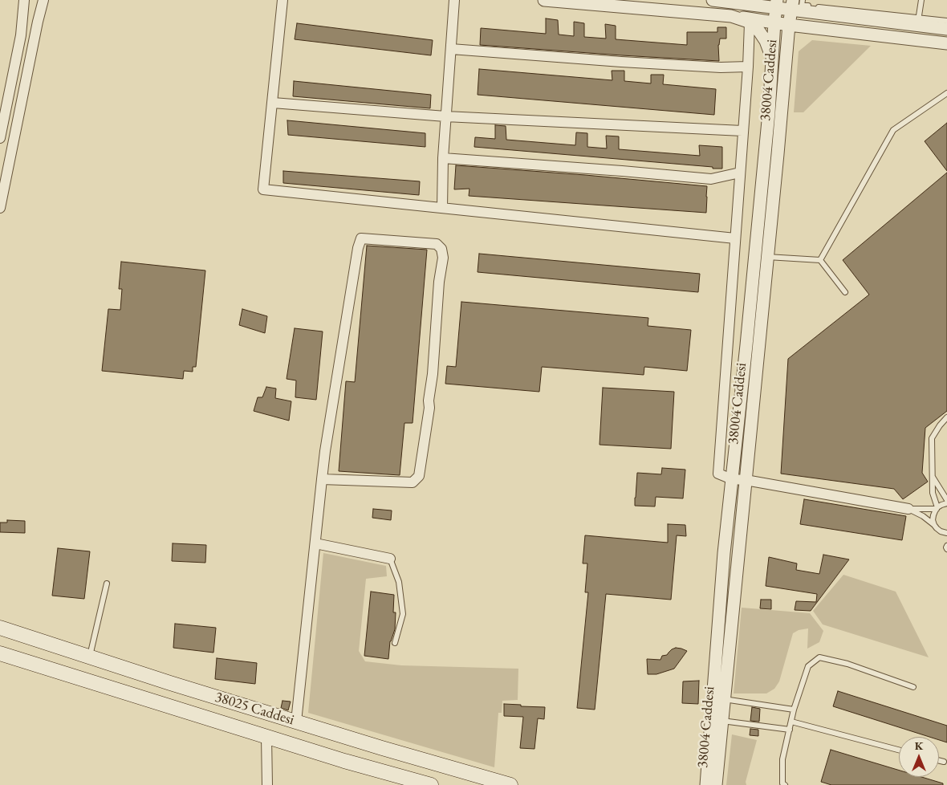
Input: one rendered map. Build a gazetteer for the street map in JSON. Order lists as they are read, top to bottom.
{
  "streets": {
    "main road": ["38025 Caddesi"],
    "street": ["38004 Caddesi"]
  },
  "north": "top"
}
